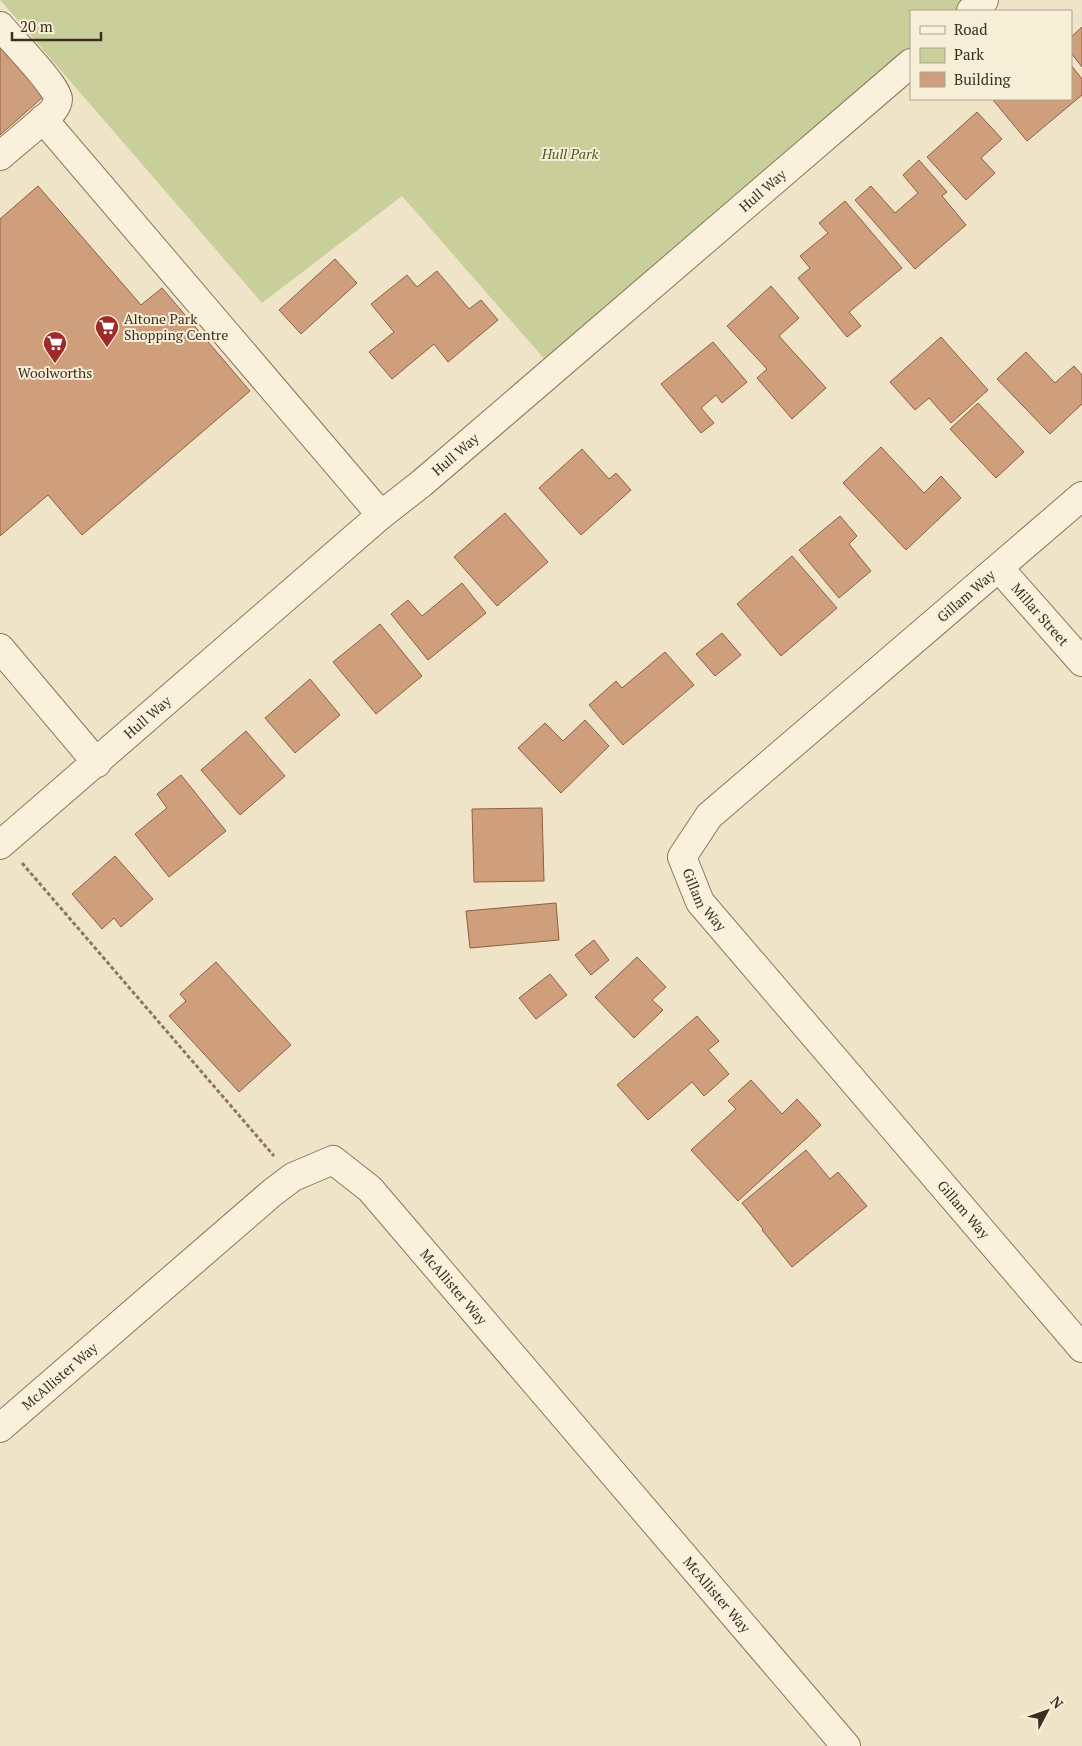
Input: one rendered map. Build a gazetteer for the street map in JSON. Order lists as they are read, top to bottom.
{
  "streets": {
    "street": [
      "Hull Way",
      "Gillam Way",
      "Millar Street",
      "McAllister Way"
    ]
  },
  "crossings": [
    ["Gillam Way", "Millar Street"]
  ],
  "parks": ["Hull Park"],
  "places": {
    "supermarket": ["Altone Park Shopping Centre", "Woolworths"]
  },
  "legend": ["Road", "Park", "Building"],
  "scale_bar": "20 m",
  "north": "top right"
}
